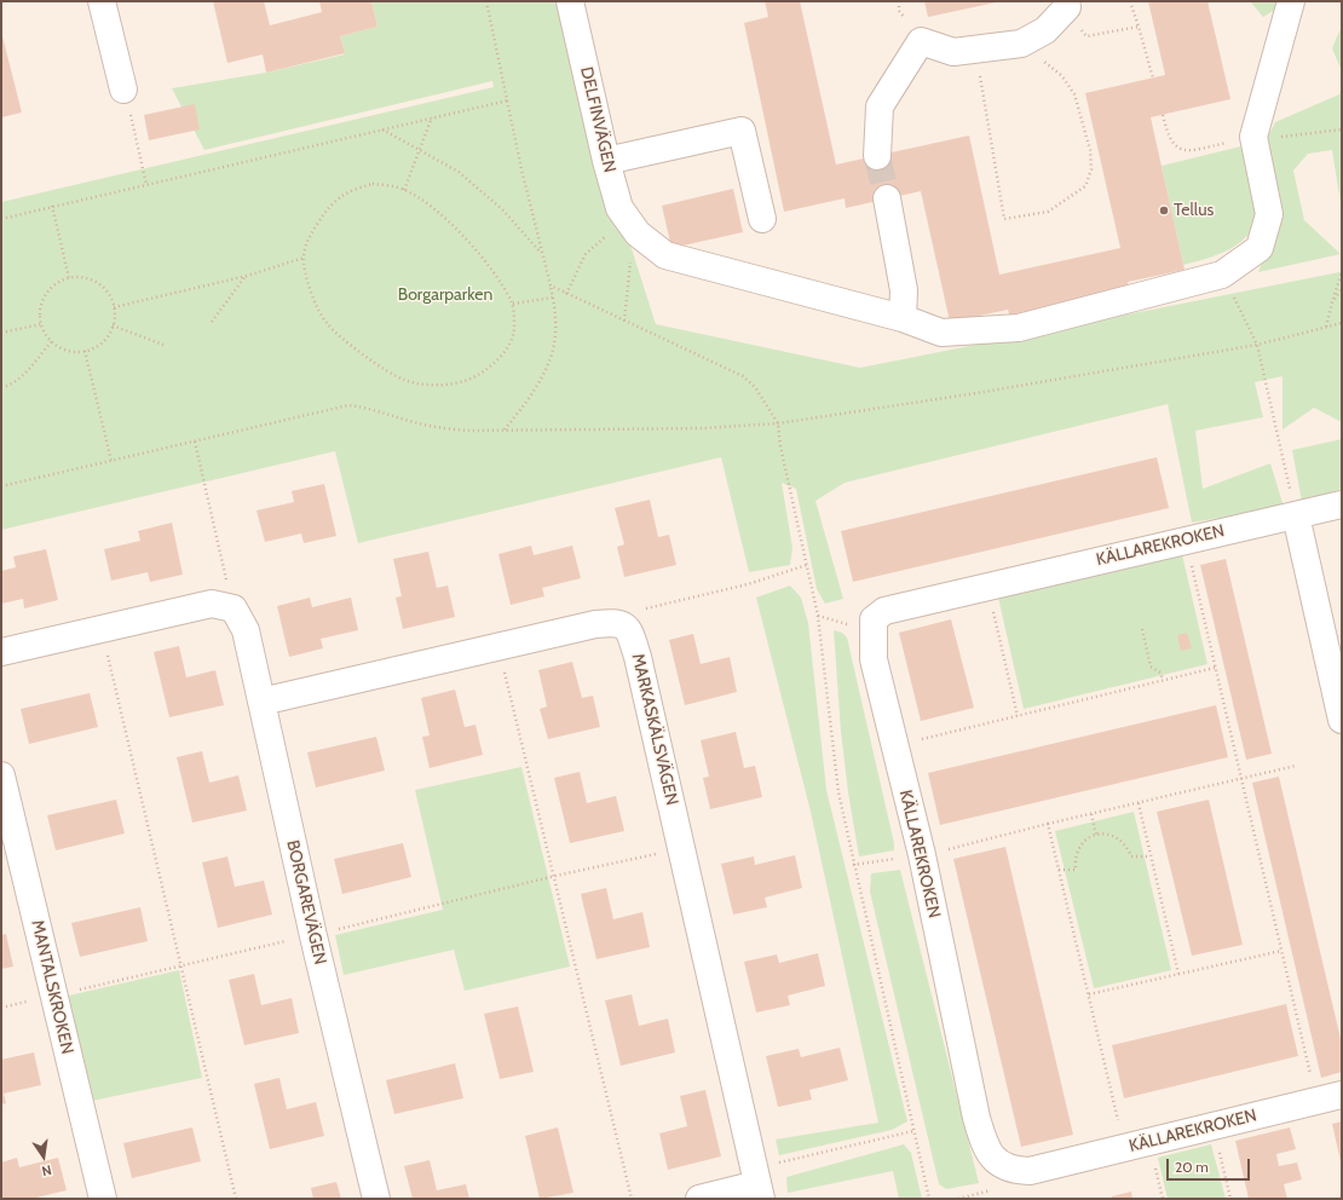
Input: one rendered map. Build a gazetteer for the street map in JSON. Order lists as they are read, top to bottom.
{
  "streets": {
    "street": [
      "DELFINVÄGEN",
      "KÄLLAREKROKEN",
      "MARKASKÄLSVÄGEN",
      "BORGAREVÄGEN",
      "MANTALSKROKEN"
    ]
  },
  "crossings": [
    ["MARKASKÄLSVÄGEN", "BORGAREVÄGEN"]
  ],
  "parks": ["Borgarparken"],
  "places": ["Tellus"],
  "scale_bar": "20 m",
  "north": "bottom"
}
